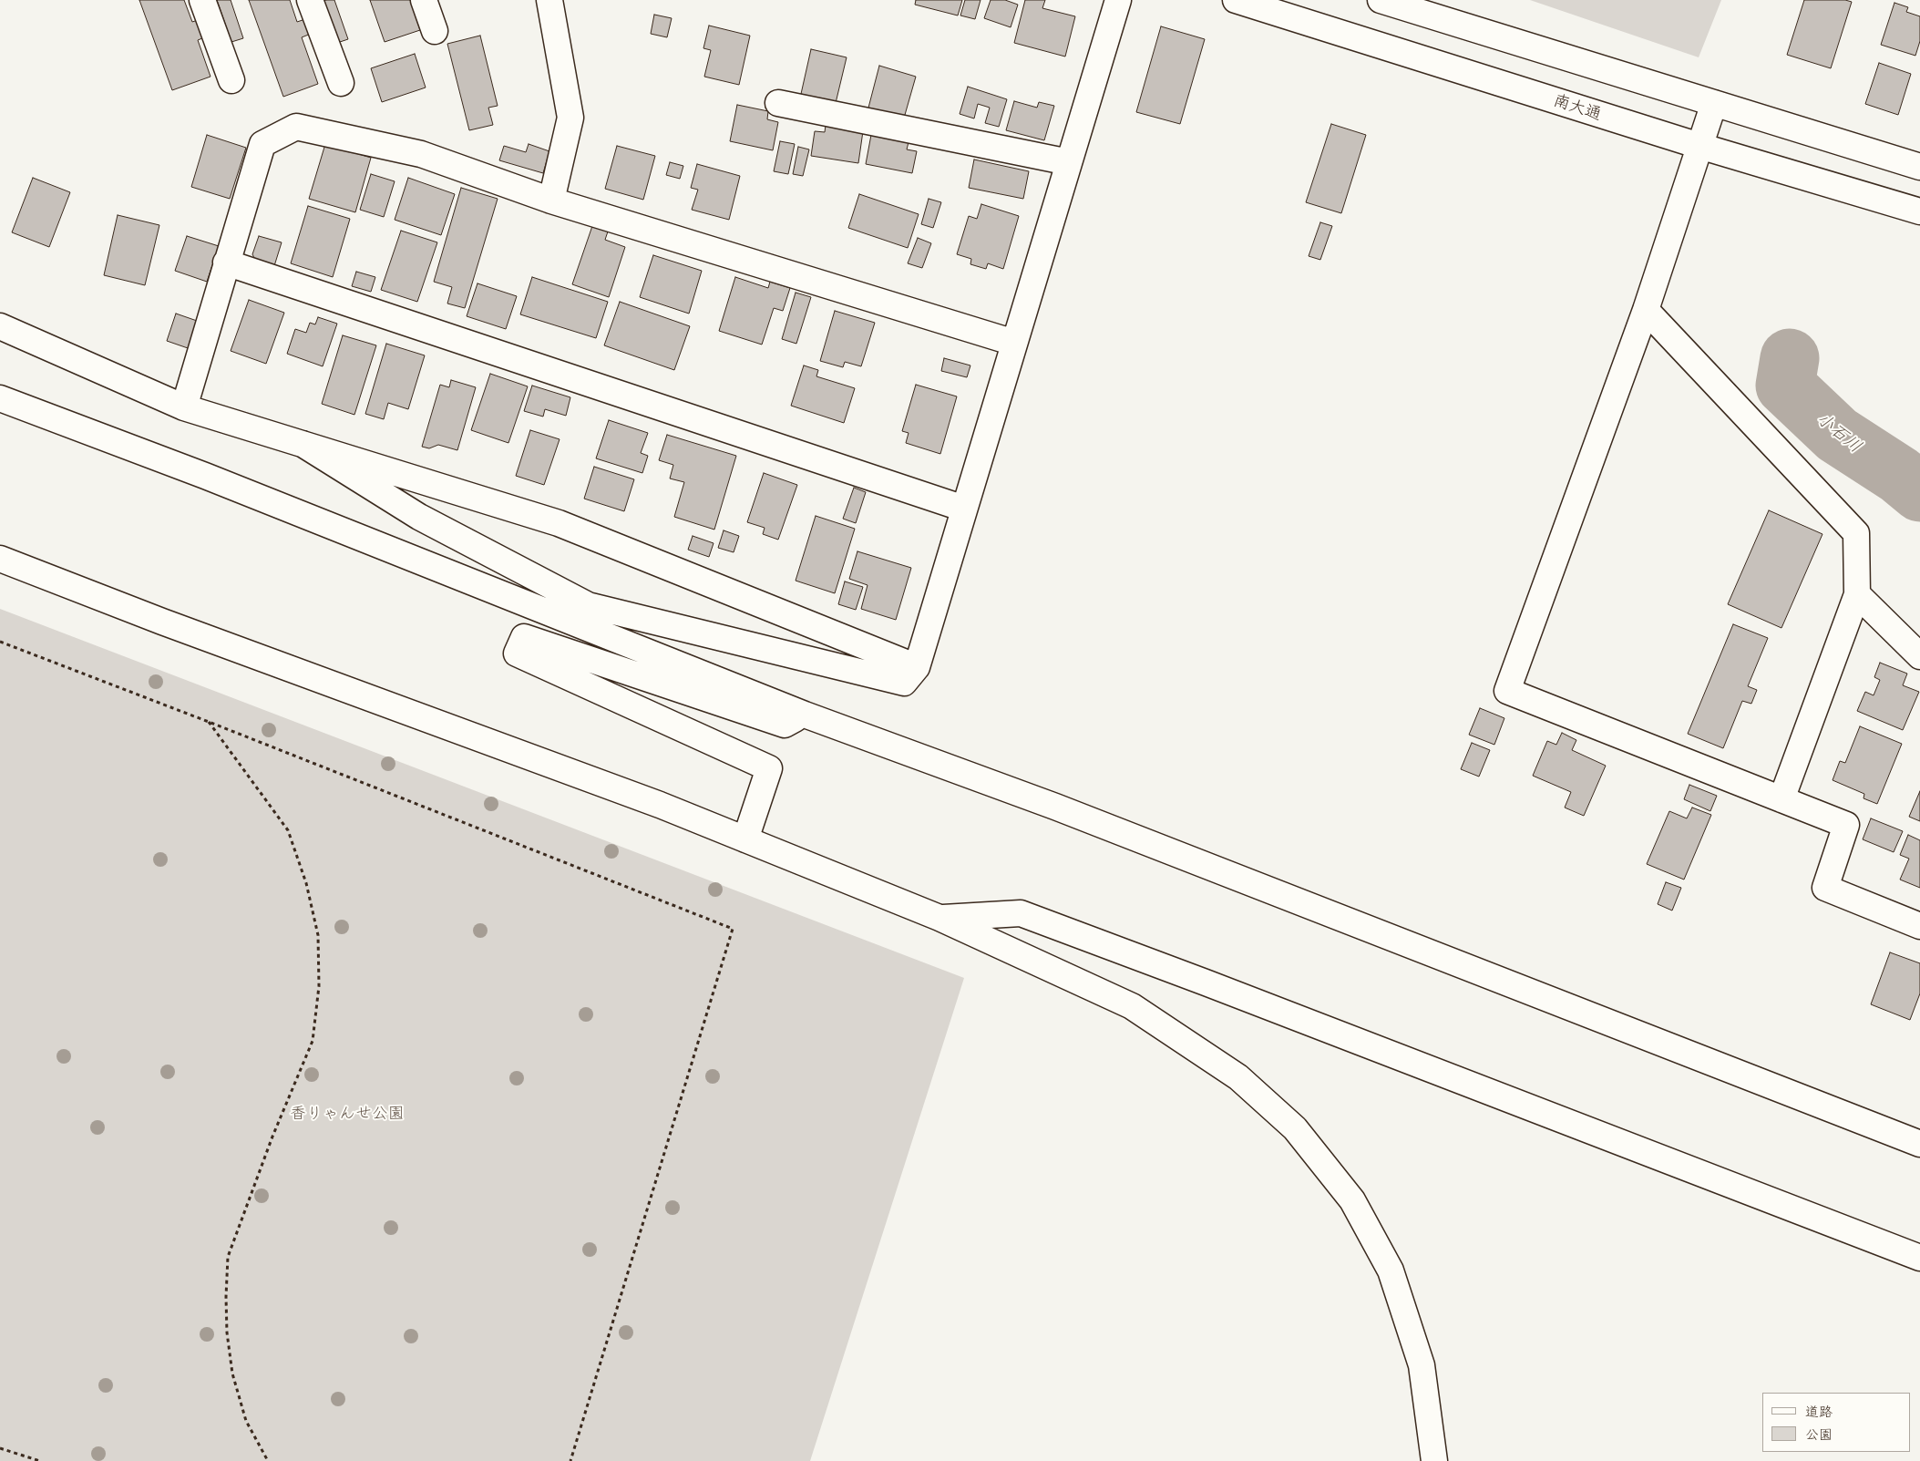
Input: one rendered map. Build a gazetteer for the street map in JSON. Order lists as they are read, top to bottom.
{
  "streets": {
    "street": ["南大通"]
  },
  "water": ["小石川"],
  "parks": ["香りゃんせ公園"],
  "legend": ["道路", "公園"]
}
